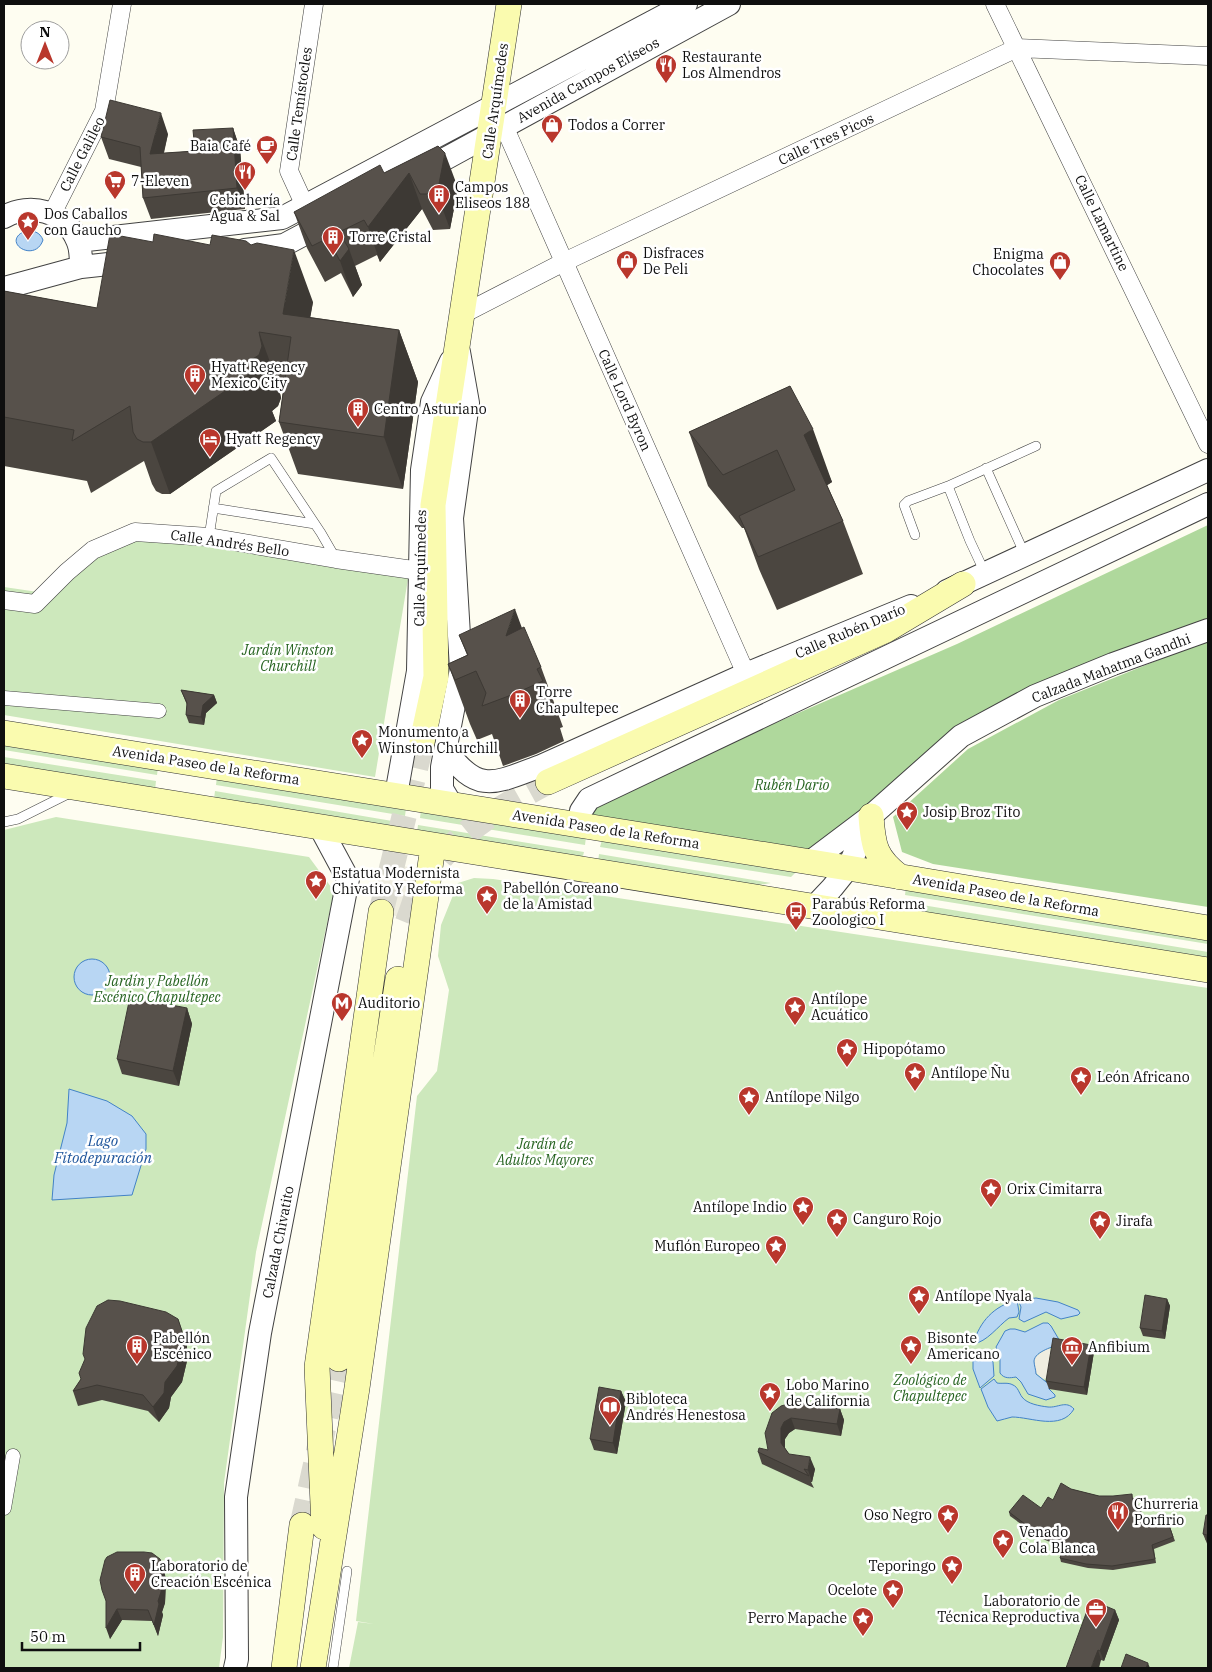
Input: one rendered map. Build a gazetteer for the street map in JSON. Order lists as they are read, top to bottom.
{
  "streets": {
    "main road": ["Calle Arquímedes", "Avenida Paseo de la Reforma"],
    "street": [
      "Avenida Campos Elíseos",
      "Calle Temístocles",
      "Calle Tres Picos",
      "Calle Galileo",
      "Calle Lamartine",
      "Calle Lord Byron",
      "Calle Andrés Bello",
      "Calle Rubén Darío",
      "Calzada Mahatma Gandhi",
      "Calzada Chivatito"
    ]
  },
  "crossings": [
    ["Avenida Campos Elíseos", "Calle Arquímedes"],
    ["Avenida Campos Elíseos", "Calle Temístocles"],
    ["Avenida Campos Elíseos", "Calle Lord Byron"],
    ["Calle Arquímedes", "Calle Tres Picos"],
    ["Calle Arquímedes", "Calle Lord Byron"],
    ["Calle Arquímedes", "Calle Andrés Bello"],
    ["Calle Arquímedes", "Calle Rubén Darío"],
    ["Calle Arquímedes", "Avenida Paseo de la Reforma"],
    ["Calle Tres Picos", "Calle Lamartine"],
    ["Calle Tres Picos", "Calle Lord Byron"],
    ["Calle Lord Byron", "Calle Rubén Darío"],
    ["Calzada Mahatma Gandhi", "Avenida Paseo de la Reforma"]
  ],
  "water": ["Lago Fitodepuración"],
  "parks": [
    "Jardín Winston Churchill",
    "Rubén Dario",
    "Jardín y Pabellón Escénico Chapultepec",
    "Jardín de Adultos Mayores",
    "Zoológico de Chapultepec"
  ],
  "places": {
    "restaurant": ["Restaurante Los Almendros", "Cebichería Agua & Sal", "Churreria Porfirio"],
    "shop": ["Todos a Correr", "Disfraces De Peli", "Enigma Chocolates"],
    "cafe": ["Baia Café"],
    "supermarket": ["7-Eleven"],
    "building": [
      "Campos Eliseos 188",
      "Torre Cristal",
      "Hyatt Regency Mexico City",
      "Centro Asturiano",
      "Torre Chapultepec",
      "Pabellón Escénico",
      "Laboratorio de Creación Escénica"
    ],
    "place": [
      "Dos Caballos con Gaucho",
      "Monumento a Winston Churchill",
      "Josip Broz Tito",
      "Estatua Modernista Chivatito Y Reforma",
      "Pabellón Coreano de la Amistad",
      "Antílope Acuático",
      "Hipopótamo",
      "Antílope Ñu",
      "León Africano",
      "Antílope Nilgo",
      "Orix Cimitarra",
      "Antílope Indio",
      "Canguro Rojo",
      "Jirafa",
      "Muflón Europeo",
      "Antílope Nyala",
      "Bisonte Americano",
      "Lobo Marino de California",
      "Oso Negro",
      "Venado Cola Blanca",
      "Teporingo",
      "Ocelote",
      "Perro Mapache"
    ],
    "hotel": ["Hyatt Regency"],
    "bus stop": ["Parabús Reforma Zoologico I"],
    "metro station": ["Auditorio"],
    "museum": ["Anfibium"],
    "library": ["Bibloteca Andrés Henestosa"],
    "office": ["Laboratorio de Técnica Reproductiva"]
  },
  "scale_bar": "50 m",
  "north": "top"
}
